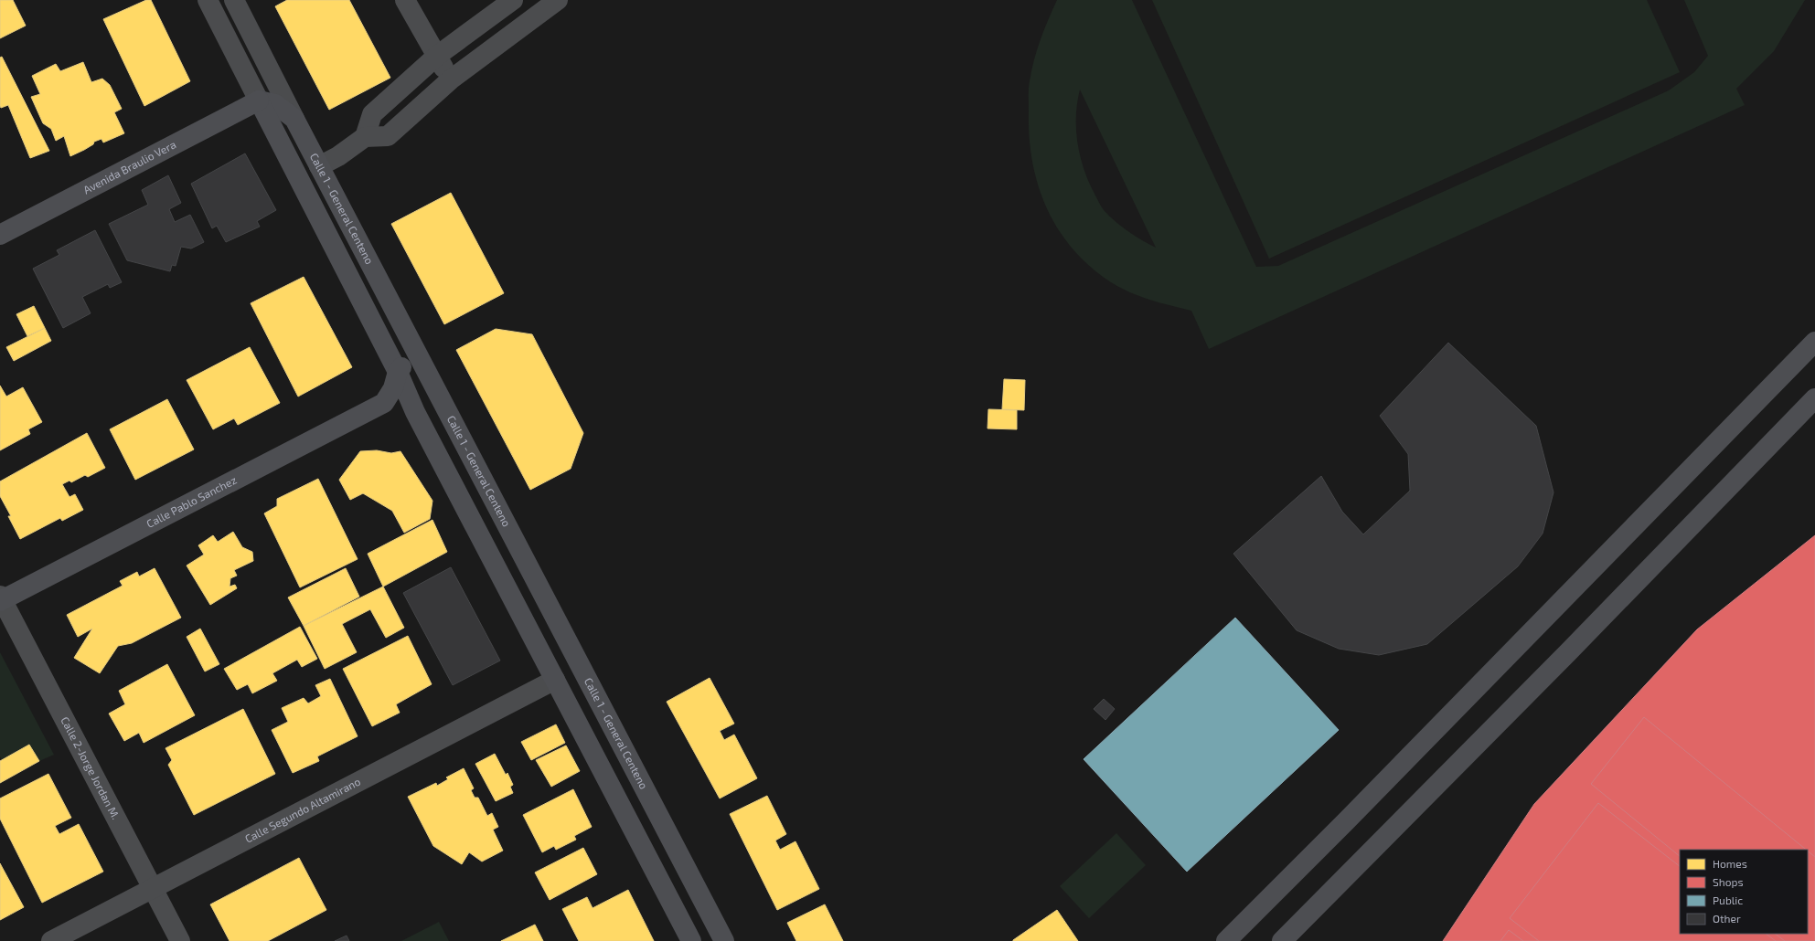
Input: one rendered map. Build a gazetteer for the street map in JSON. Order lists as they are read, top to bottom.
{
  "streets": {
    "main road": ["Avenida Braulio Vera", "Calle 1 - General Centeno", "Calle Pablo Sanchez"],
    "street": ["Calle 2-Jorge Jordan M.", "Calle Segundo Altamirano"]
  },
  "crossings": [
    ["Calle Pablo Sanchez", "Calle 2-Jorge Jordan M."],
    ["Calle 2-Jorge Jordan M.", "Calle Segundo Altamirano"]
  ],
  "legend": [
    "Homes",
    "Shops",
    "Public",
    "Other"
  ]
}
